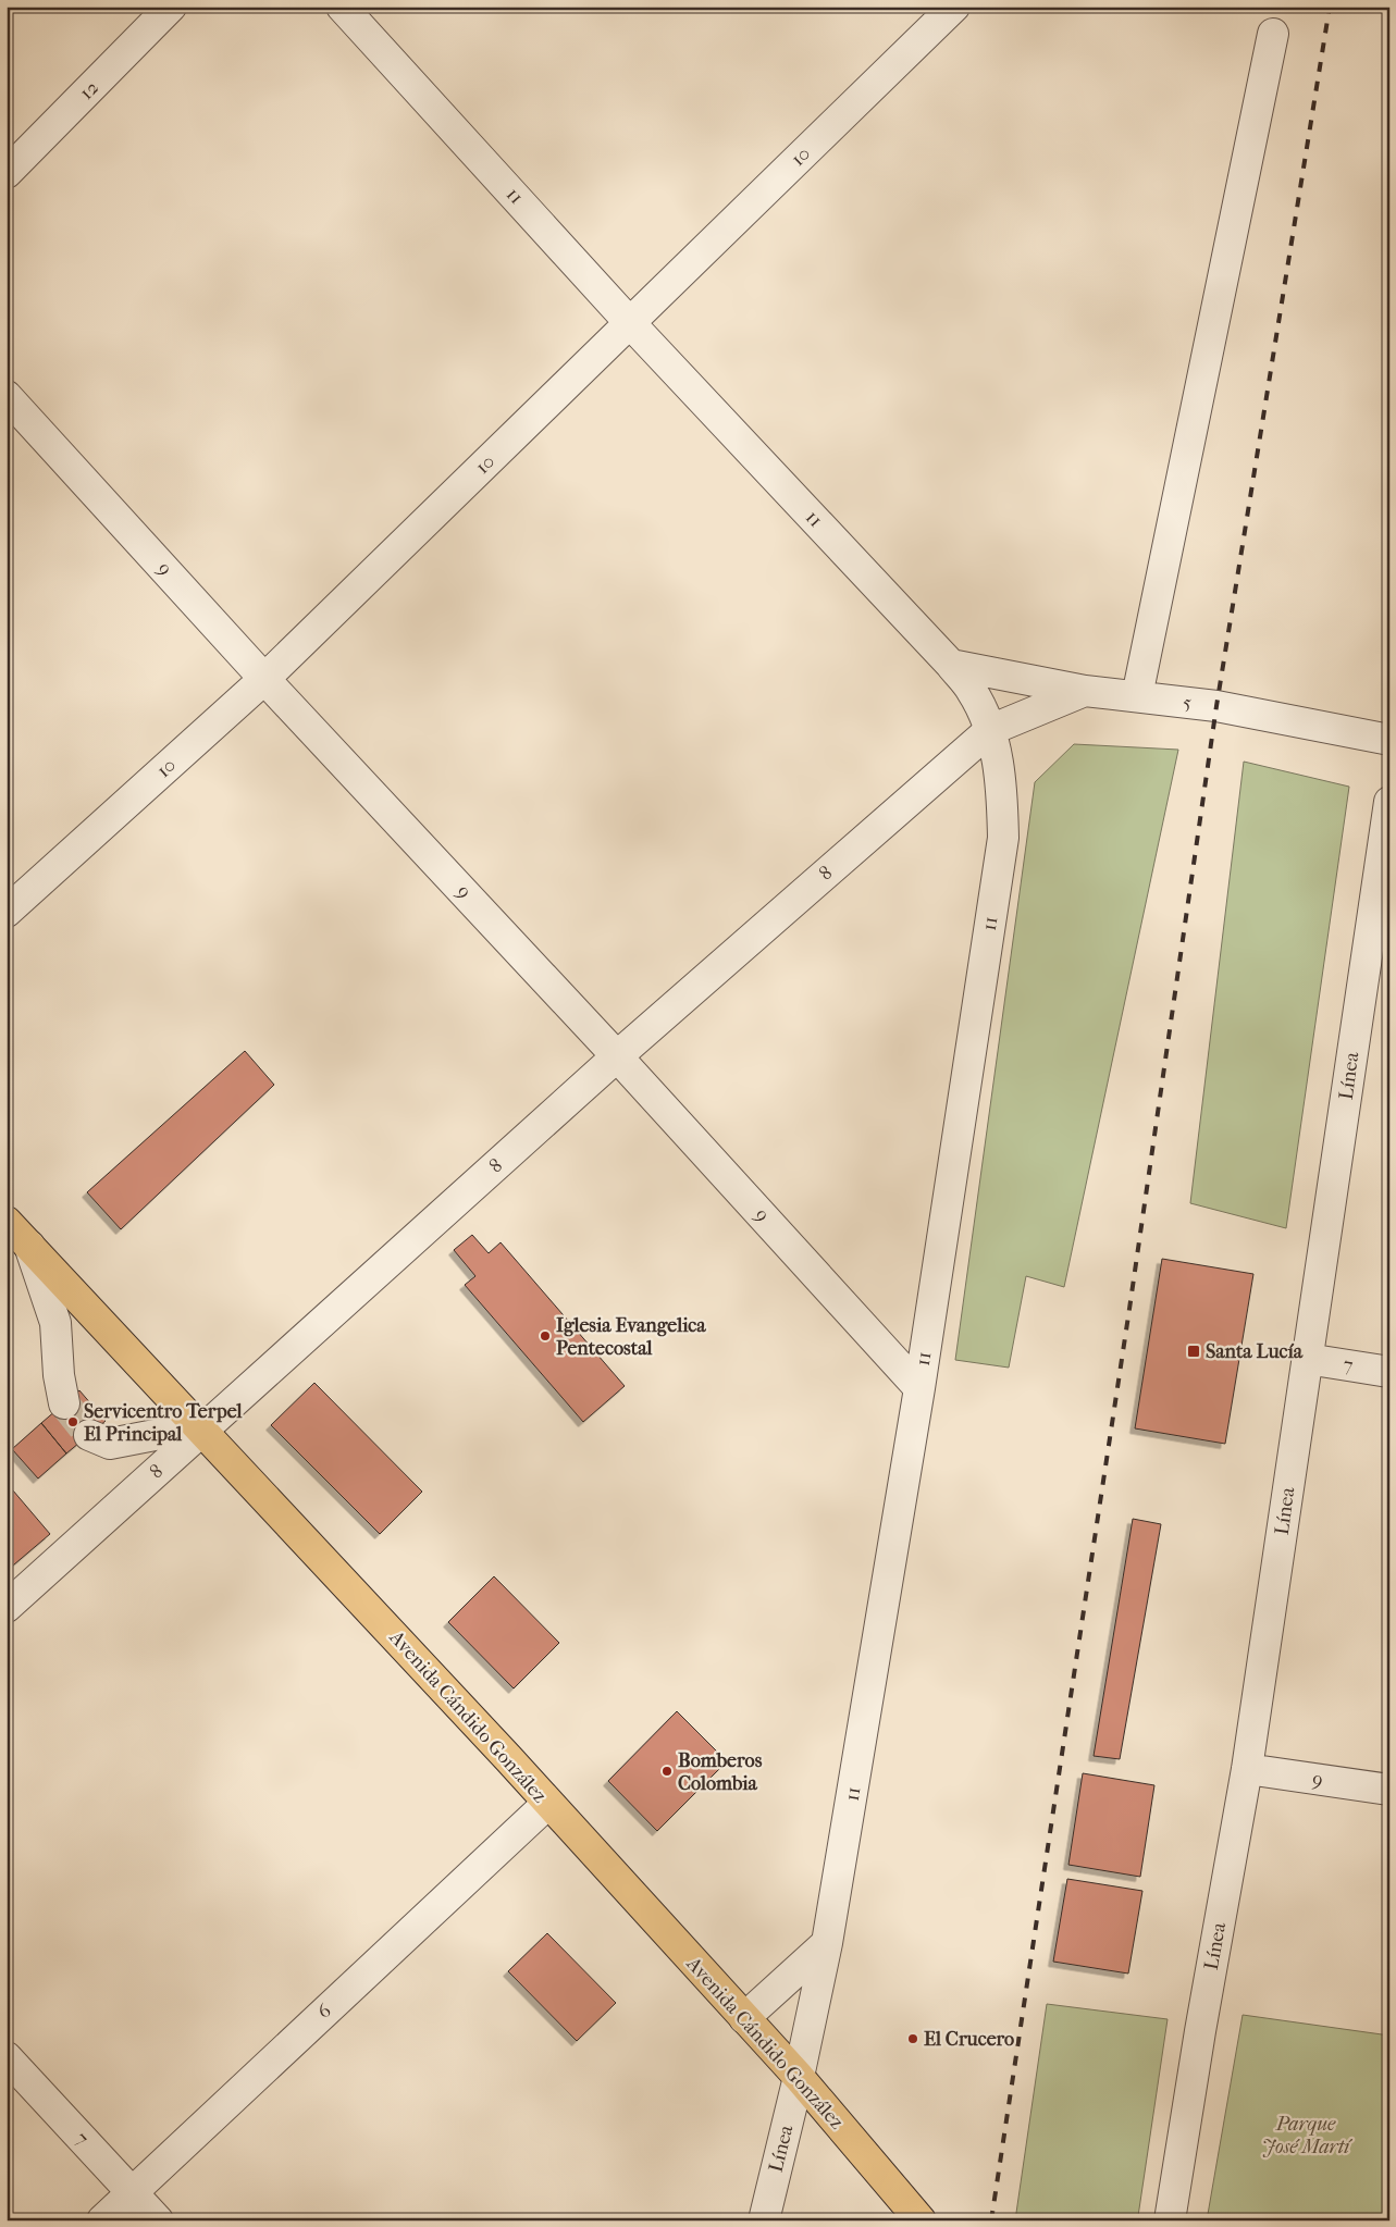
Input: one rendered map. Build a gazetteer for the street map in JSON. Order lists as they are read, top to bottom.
{
  "streets": {
    "main road": ["Avenida Cándido González"],
    "street": [
      "12",
      "10",
      "11",
      "9",
      "5",
      "8",
      "Línea",
      "7",
      "6"
    ]
  },
  "crossings": [
    ["10", "11"],
    ["10", "9"],
    ["11", "9"],
    ["11", "5"],
    ["11", "8"],
    ["11", "Línea"],
    ["11", "Avenida Cándido González"],
    ["9", "8"],
    ["9", "Línea"],
    ["5", "8"],
    ["8", "Avenida Cándido González"],
    ["Línea", "7"],
    ["Línea", "Avenida Cándido González"],
    ["7", "6"],
    ["Avenida Cándido González", "6"]
  ],
  "parks": ["Parque José Martí"],
  "places": {
    "other": [
      "Iglesia Evangelica Pentecostal",
      "Servicentro Terpel El Principal",
      "Bomberos Colombia",
      "El Crucero"
    ],
    "transit": ["Santa Lucía"]
  }
}
